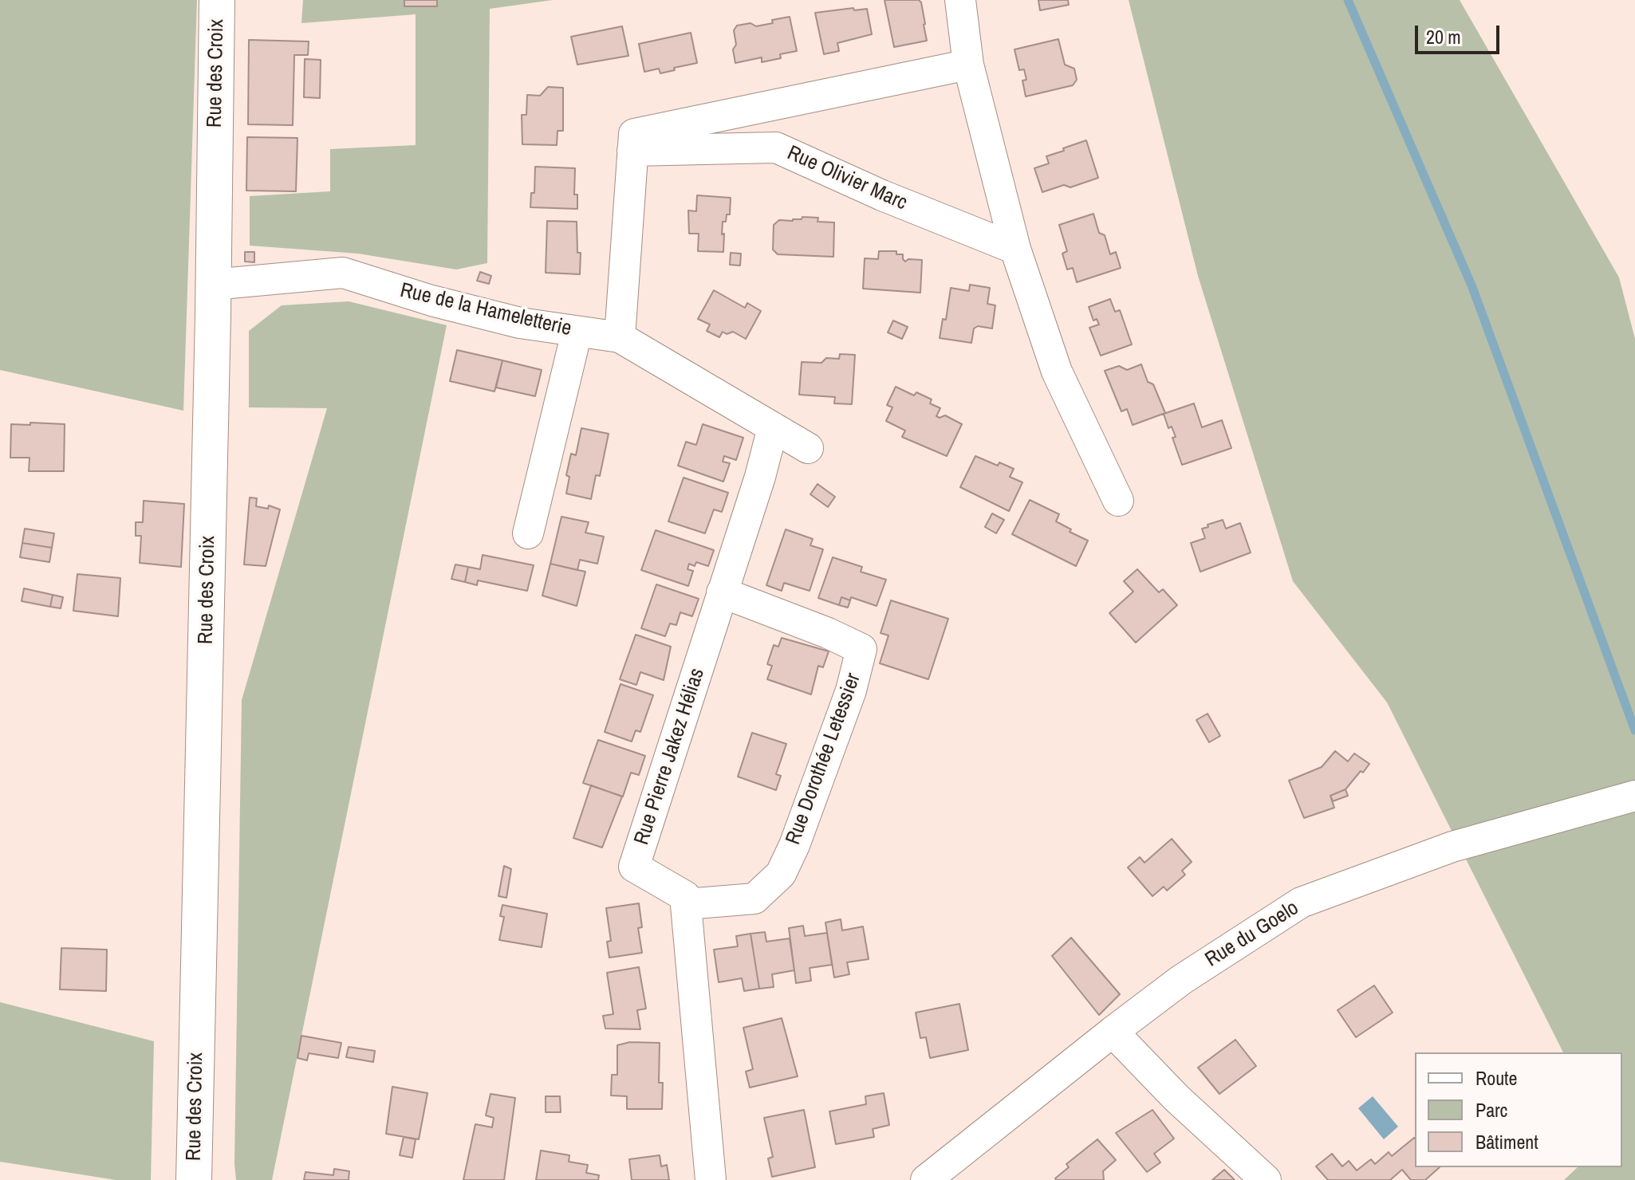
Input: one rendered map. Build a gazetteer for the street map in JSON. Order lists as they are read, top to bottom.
{
  "streets": {
    "main road": ["Rue des Croix"],
    "street": [
      "Rue Olivier Marc",
      "Rue de la Hameletterie",
      "Rue Pierre Jakez Hélias",
      "Rue Dorothée Letessier",
      "Rue du Goelo"
    ]
  },
  "crossings": [
    ["Rue des Croix", "Rue de la Hameletterie"],
    ["Rue de la Hameletterie", "Rue Pierre Jakez Hélias"],
    ["Rue Pierre Jakez Hélias", "Rue Dorothée Letessier"]
  ],
  "legend": ["Route", "Parc", "Bâtiment"],
  "scale_bar": "20 m"
}
